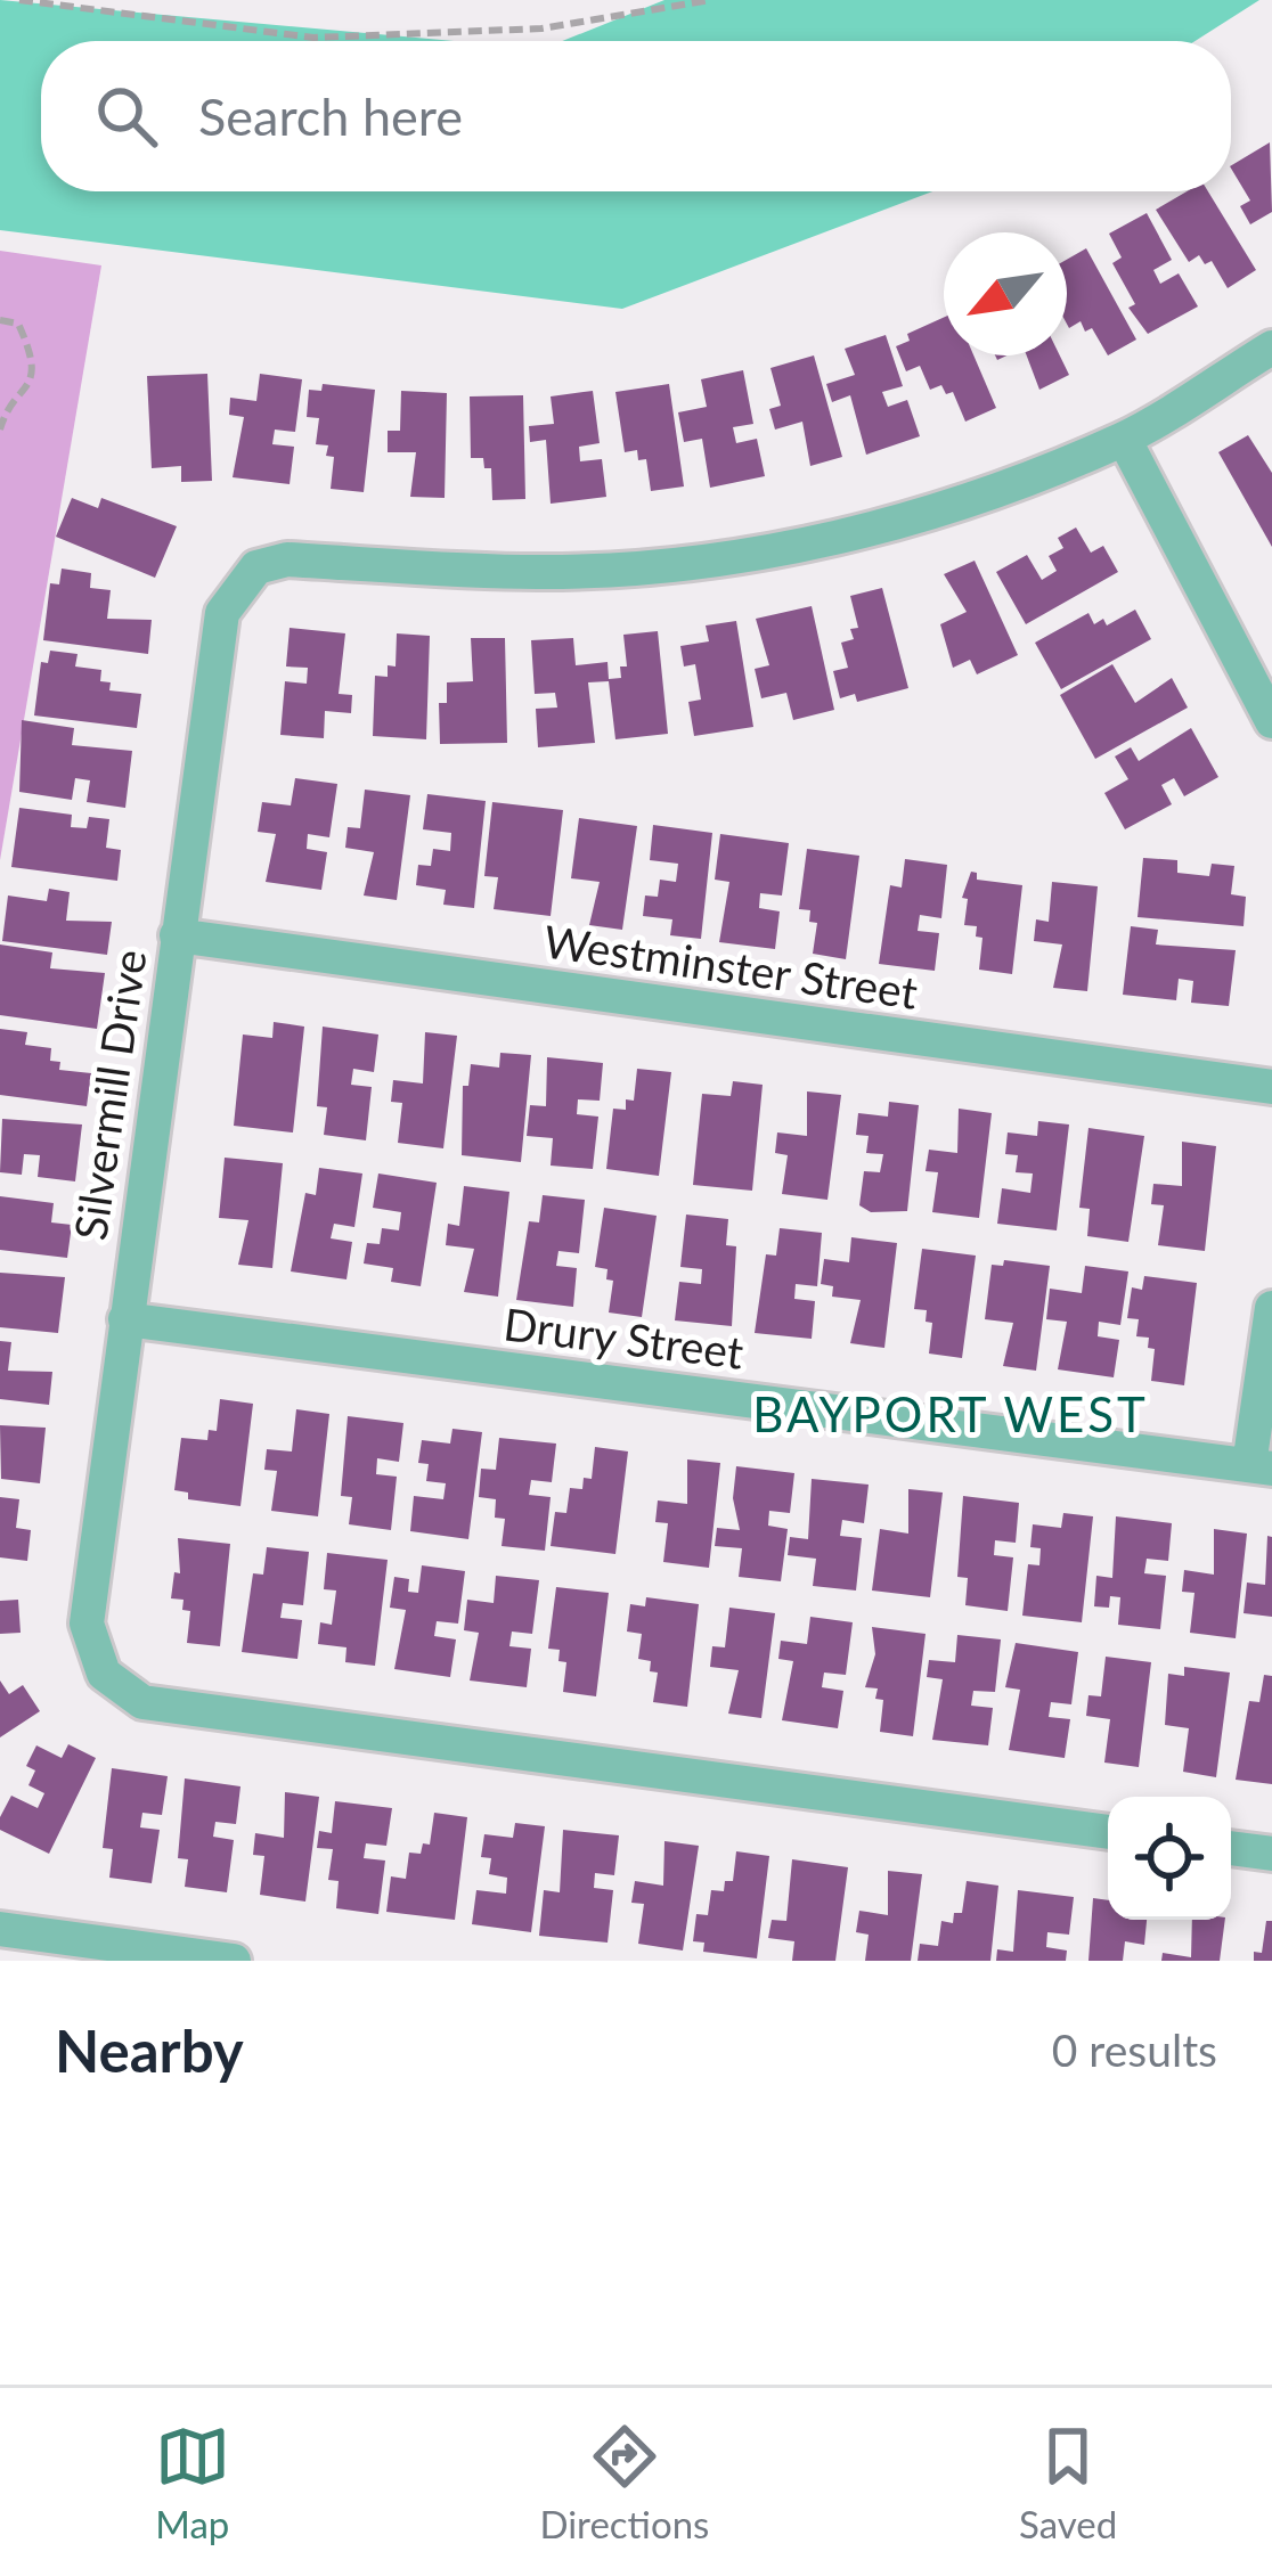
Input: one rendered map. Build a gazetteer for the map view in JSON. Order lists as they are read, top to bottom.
{
  "streets": {
    "street": ["Westminster Street", "Silvermill Drive", "Drury Street"]
  },
  "crossings": [
    ["Westminster Street", "Silvermill Drive"],
    ["Silvermill Drive", "Drury Street"]
  ],
  "districts": ["BAYPORT WEST"],
  "north": "bottom left",
  "page": {
    "search": "Search here",
    "heading": ["Nearby", "0 results"],
    "nav": ["Map", "Directions", "Saved"]
  }
}
